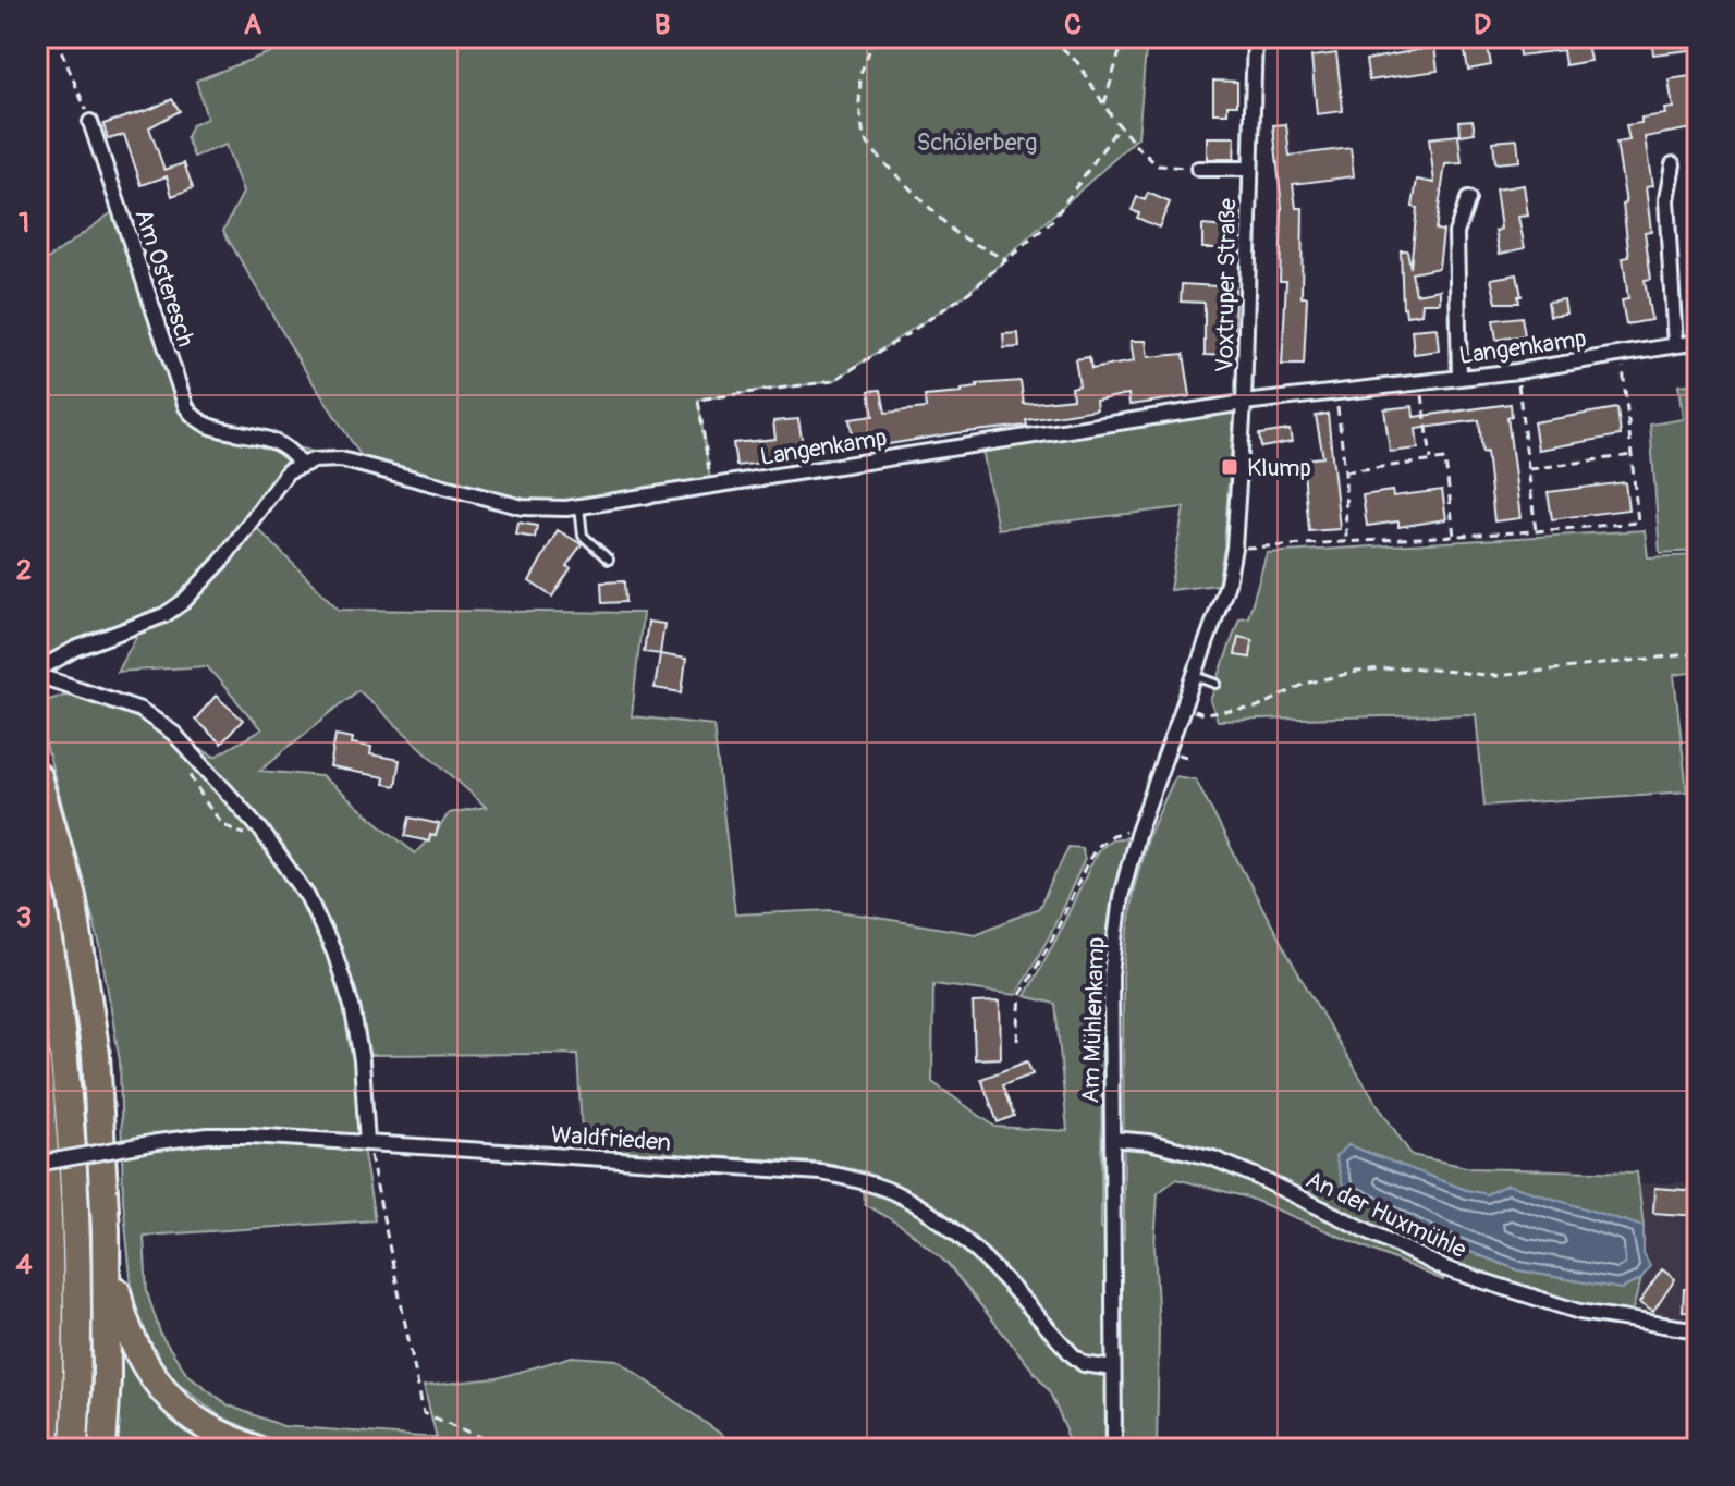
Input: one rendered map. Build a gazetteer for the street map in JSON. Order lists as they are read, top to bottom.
{
  "streets": {
    "street": [
      "Am Osteresch",
      "Voxtruper Straße",
      "Langenkamp",
      "Am Mühlenkamp",
      "Waldfrieden",
      "An der Huxmühle"
    ]
  },
  "crossings": [
    ["Am Osteresch", "Langenkamp"],
    ["Voxtruper Straße", "Langenkamp"],
    ["Voxtruper Straße", "Am Mühlenkamp"],
    ["Langenkamp", "Am Mühlenkamp"],
    ["Am Mühlenkamp", "Waldfrieden"],
    ["Am Mühlenkamp", "An der Huxmühle"]
  ],
  "parks": ["Schölerberg"],
  "places": {
    "transit": ["Klump"]
  },
  "grid": {
    "columns": [
      "A",
      "B",
      "C",
      "D"
    ],
    "rows": [
      "1",
      "2",
      "3",
      "4"
    ]
  }
}
